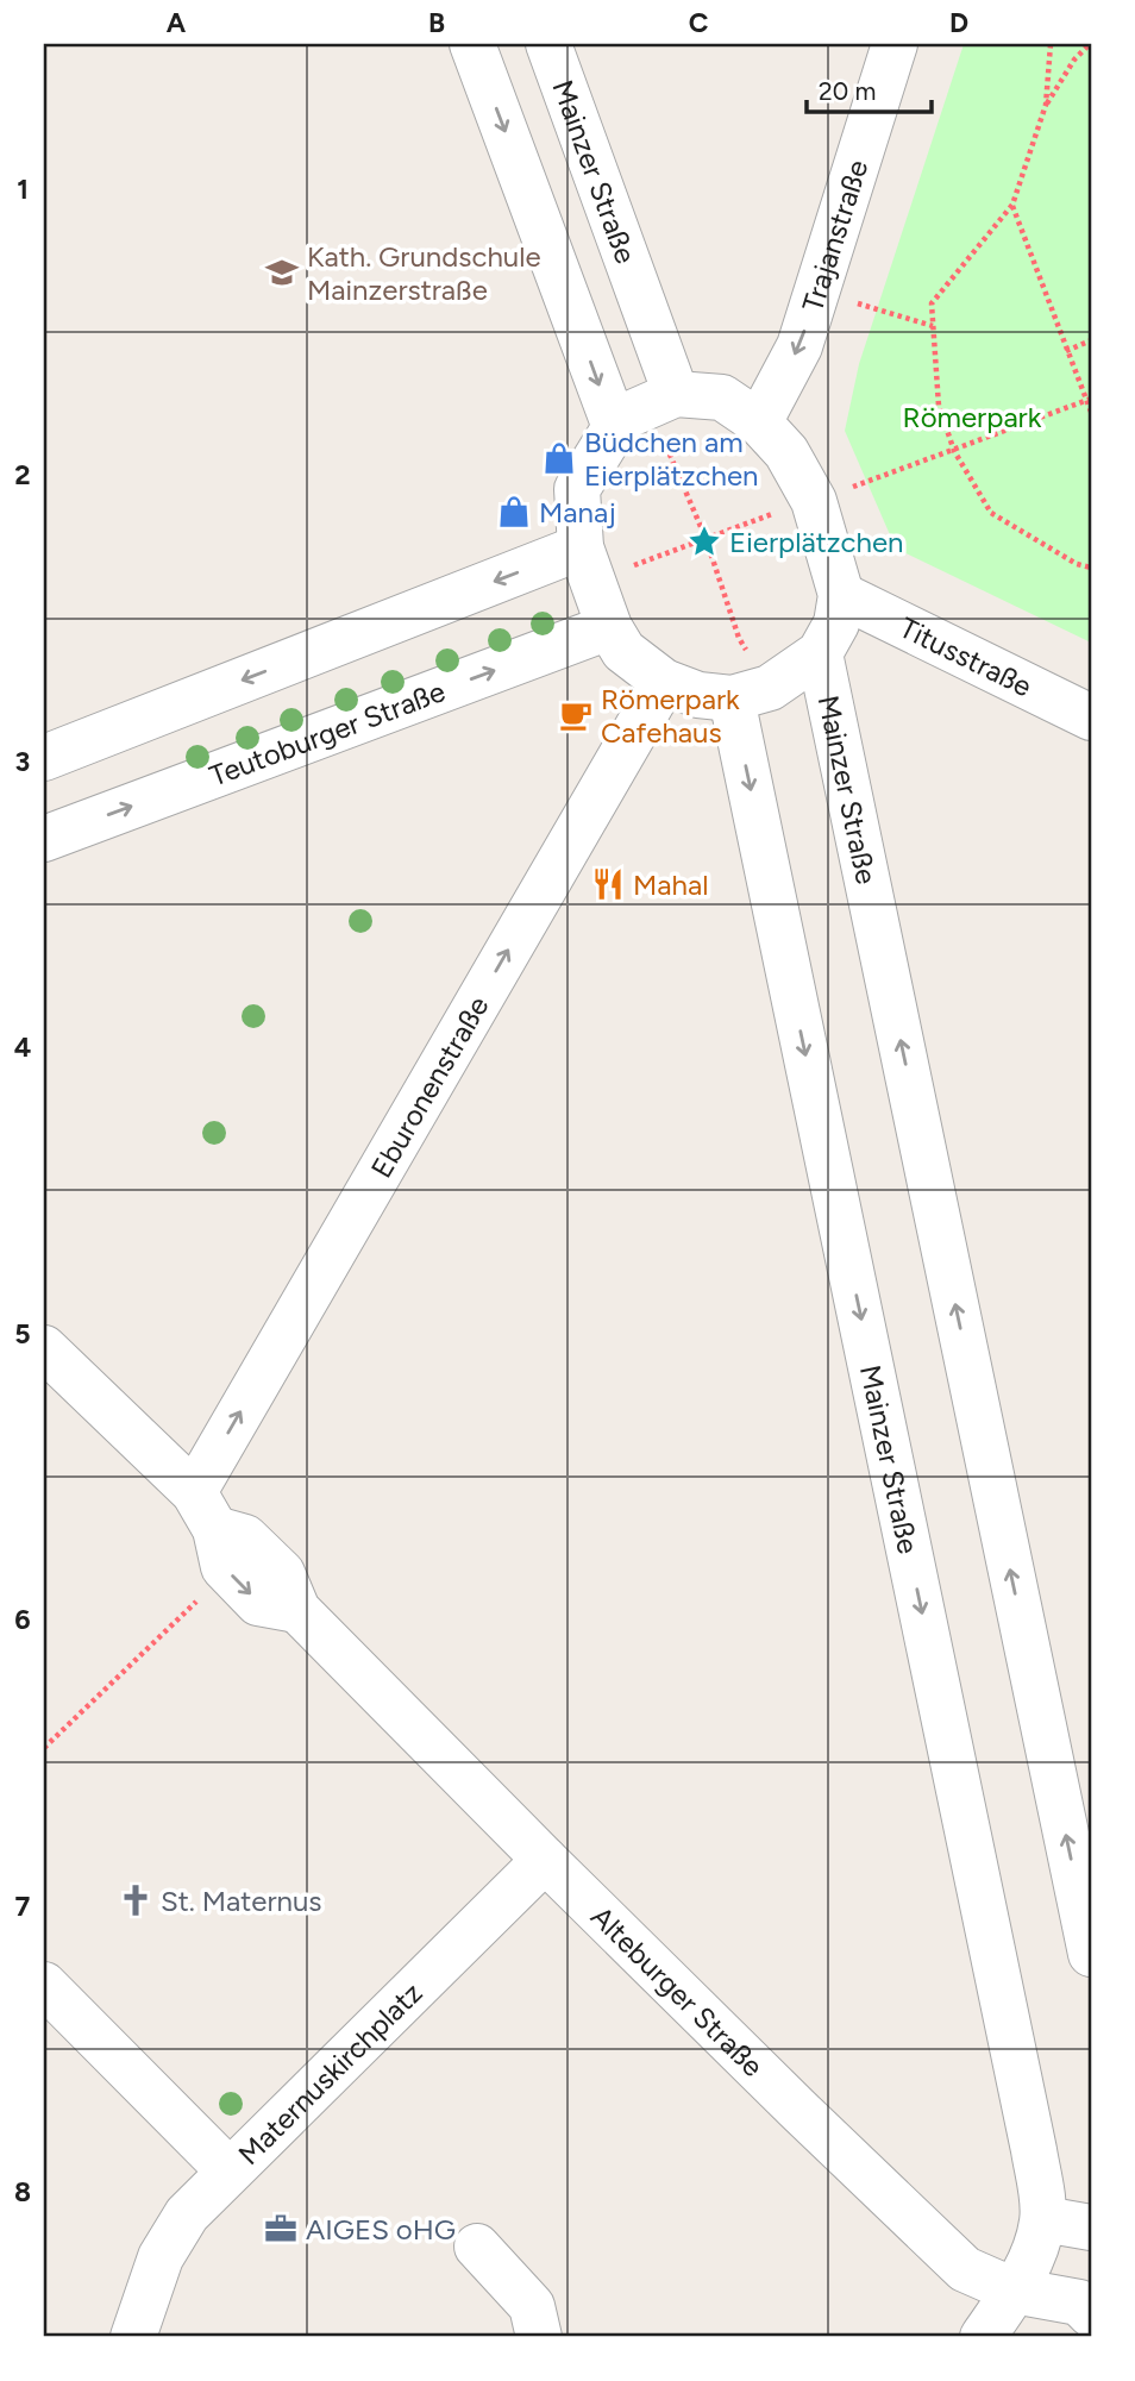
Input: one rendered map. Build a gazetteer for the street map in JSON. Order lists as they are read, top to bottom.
{
  "streets": {
    "street": [
      "Mainzer Straße",
      "Trajanstraße",
      "Titusstraße",
      "Teutoburger Straße",
      "Eburonenstraße",
      "Alteburger Straße",
      "Maternuskirchplatz"
    ]
  },
  "crossings": [
    ["Mainzer Straße", "Trajanstraße"],
    ["Mainzer Straße", "Titusstraße"],
    ["Mainzer Straße", "Teutoburger Straße"],
    ["Mainzer Straße", "Eburonenstraße"],
    ["Mainzer Straße", "Alteburger Straße"],
    ["Trajanstraße", "Titusstraße"],
    ["Trajanstraße", "Teutoburger Straße"],
    ["Trajanstraße", "Eburonenstraße"],
    ["Titusstraße", "Teutoburger Straße"],
    ["Titusstraße", "Eburonenstraße"],
    ["Teutoburger Straße", "Eburonenstraße"],
    ["Eburonenstraße", "Alteburger Straße"],
    ["Alteburger Straße", "Maternuskirchplatz"]
  ],
  "one_way": ["Trajanstraße", "Eburonenstraße"],
  "parks": ["Römerpark"],
  "places": {
    "school or university": ["Kath. Grundschule Mainzerstraße"],
    "shop": ["Büdchen am Eierplätzchen", "Manaj"],
    "place": ["Eierplätzchen"],
    "cafe": ["Römerpark Cafehaus"],
    "restaurant": ["Mahal"],
    "church": ["St. Maternus"],
    "office": ["AIGES oHG"]
  },
  "scale_bar": "20 m",
  "grid": {
    "columns": [
      "A",
      "B",
      "C",
      "D"
    ],
    "rows": [
      "1",
      "2",
      "3",
      "4",
      "5",
      "6",
      "7",
      "8"
    ]
  }
}
